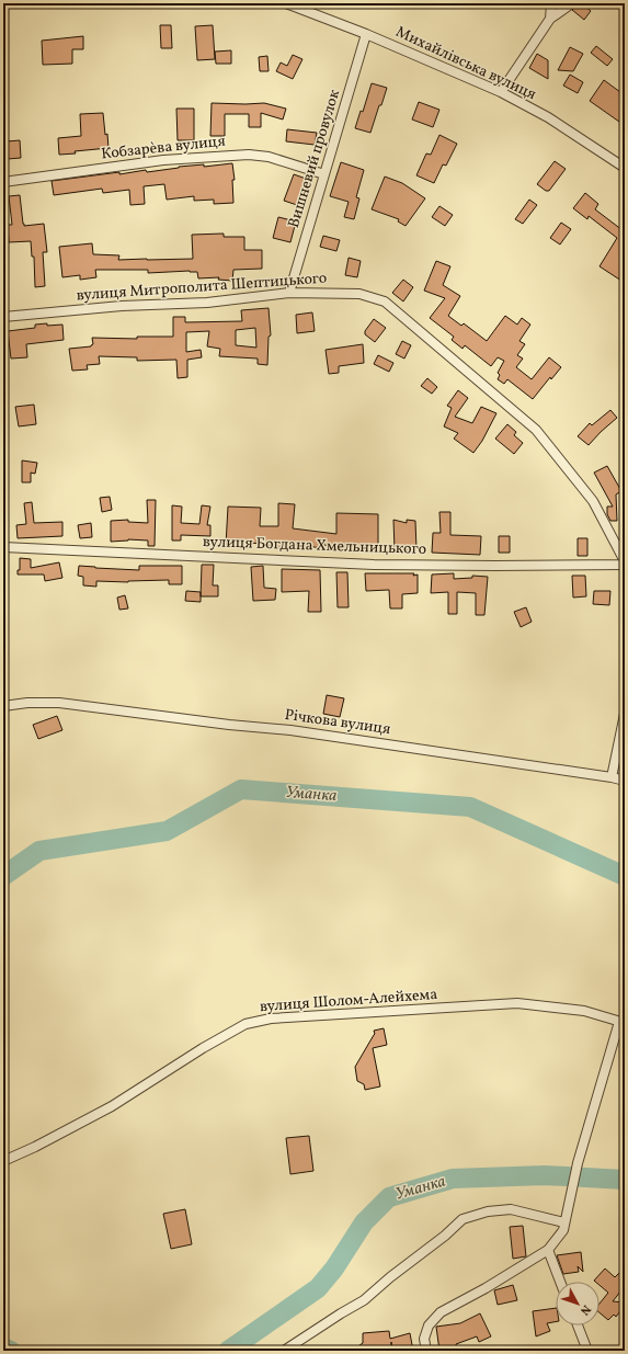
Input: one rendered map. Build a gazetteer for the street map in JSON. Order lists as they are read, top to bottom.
{
  "streets": {
    "street": [
      "Михайлівська вулиця",
      "Кобзарèва вулиця",
      "Вишневий провулок",
      "вулиця Митрополита Шептицького",
      "вулиця Богдана Хмельницького",
      "Річкова вулиця",
      "вулиця Шолом-Алейхема"
    ]
  },
  "crossings": [
    ["Михайлівська вулиця", "Вишневий провулок"],
    ["Кобзарèва вулиця", "Вишневий провулок"],
    ["Вишневий провулок", "вулиця Митрополита Шептицького"]
  ],
  "water": ["Уманка"],
  "north": "bottom right"
}
